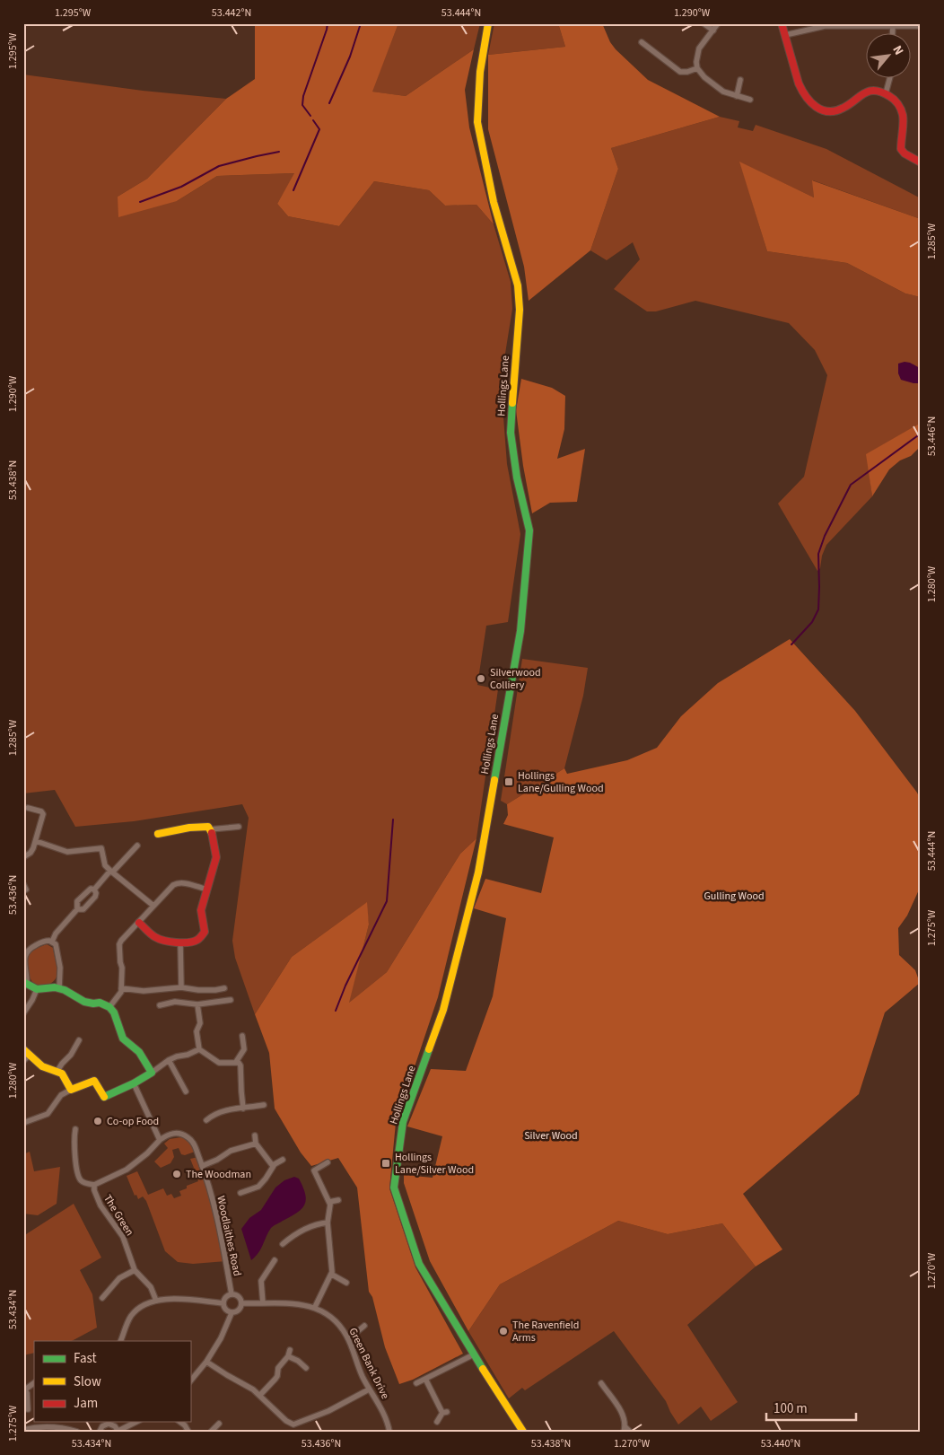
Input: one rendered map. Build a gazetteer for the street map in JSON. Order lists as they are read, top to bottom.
{
  "streets": {
    "street": [
      "Hollings Lane",
      "The Green",
      "Woodlaithes Road",
      "Green Bank Drive"
    ]
  },
  "crossings": [
    ["Woodlaithes Road", "Green Bank Drive"]
  ],
  "parks": ["Gulling Wood", "Silver Wood"],
  "places": {
    "other": [
      "Silverwood Colliery",
      "Co-op Food",
      "The Woodman",
      "The Ravenfield Arms"
    ],
    "transit": ["Hollings Lane/Gulling Wood", "Hollings Lane/Silver Wood"]
  },
  "legend": ["Fast", "Slow", "Jam"],
  "scale_bar": "100 m",
  "north": "top right",
  "coordinates": [
    "1.295°W",
    "53.442°N",
    "53.444°N",
    "1.290°W",
    "1.285°W",
    "53.446°N",
    "53.438°N",
    "1.280°W",
    "53.436°N",
    "1.275°W",
    "1.270°W",
    "53.434°N",
    "53.440°N"
  ]
}
